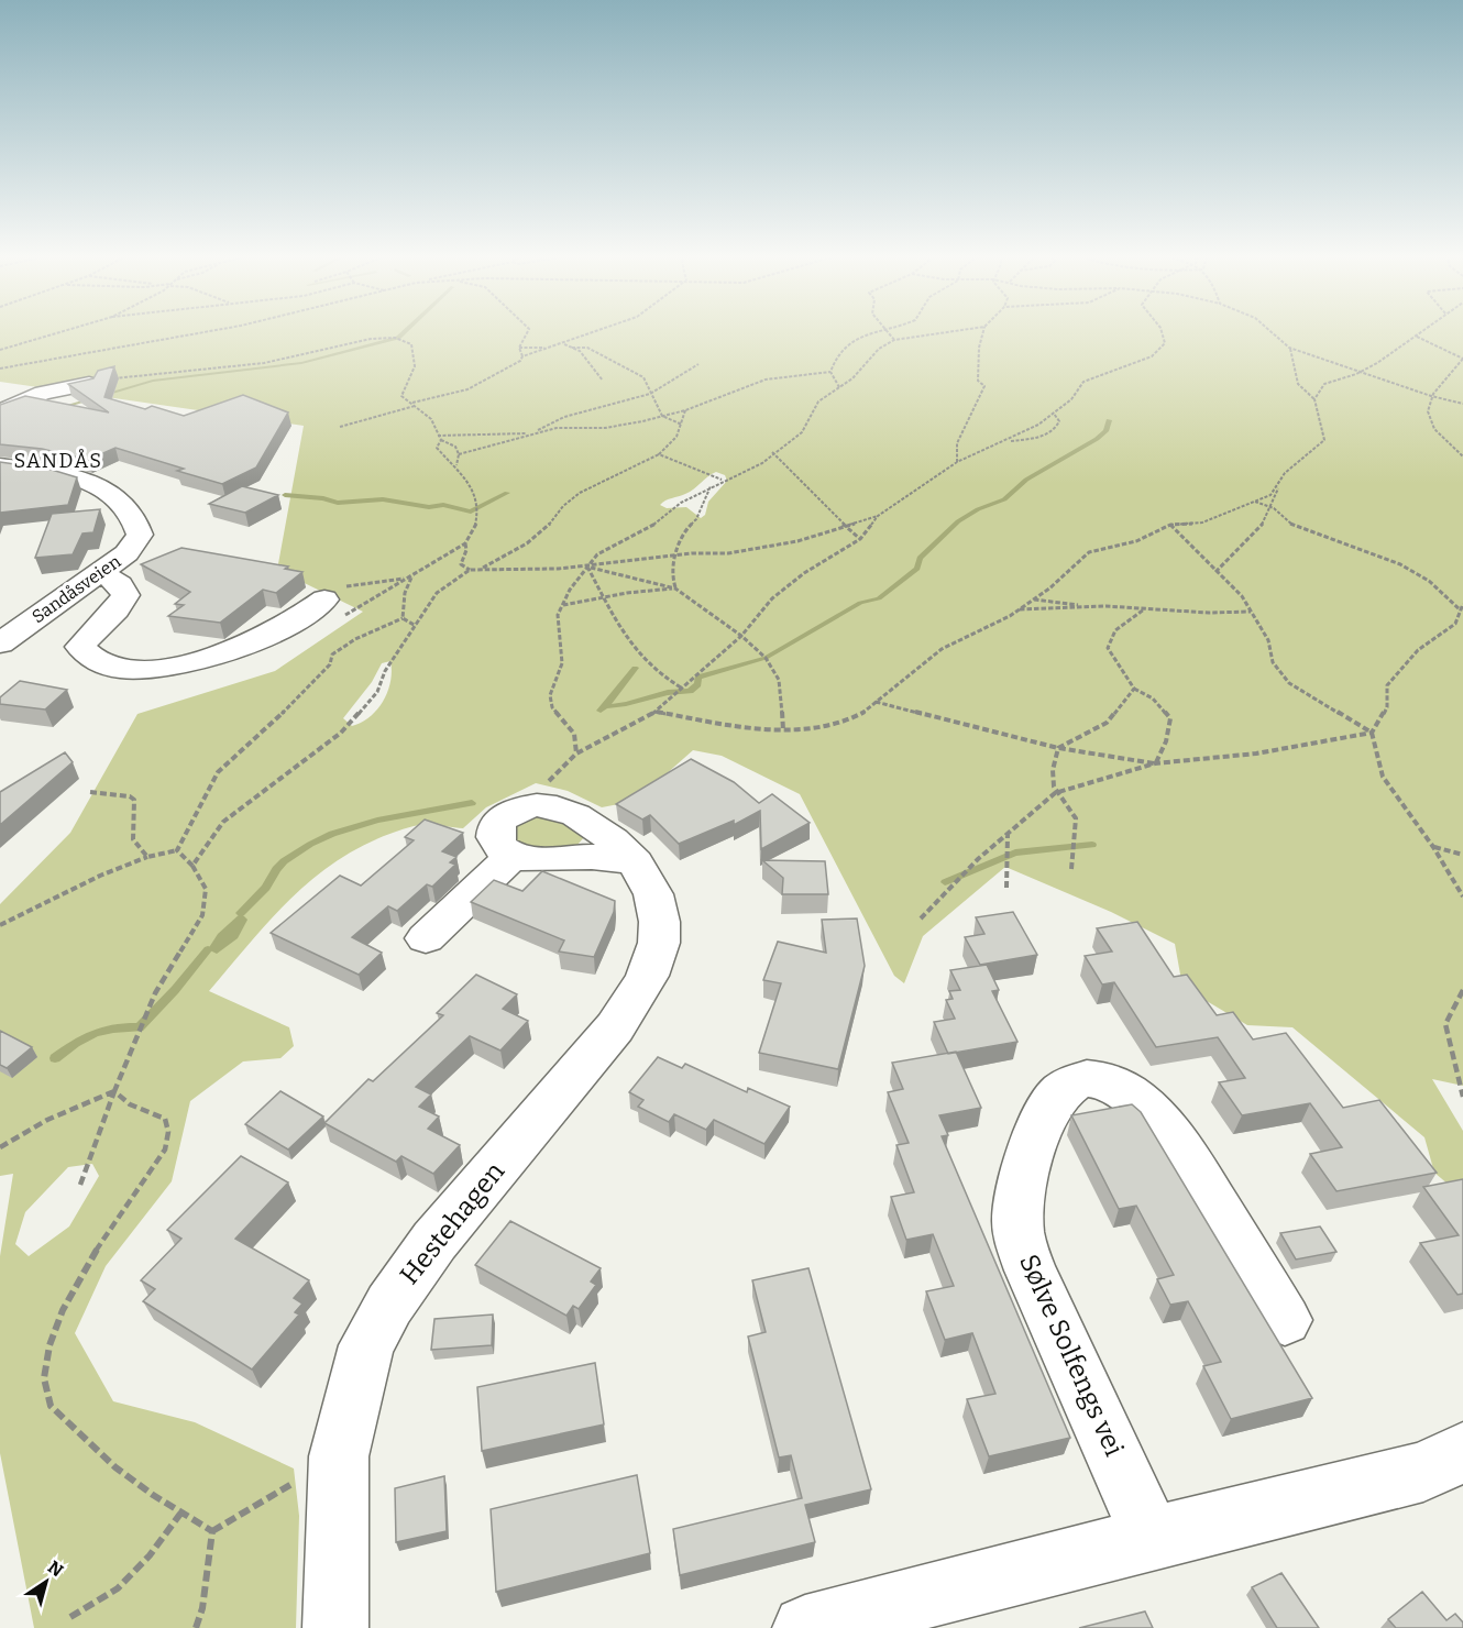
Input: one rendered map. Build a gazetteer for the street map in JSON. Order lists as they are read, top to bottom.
{
  "streets": {
    "street": ["Sandåsveien", "Hestehagen", "Sølve Solfengs vei"]
  },
  "districts": ["SANDÅS"],
  "north": "top right"
}
